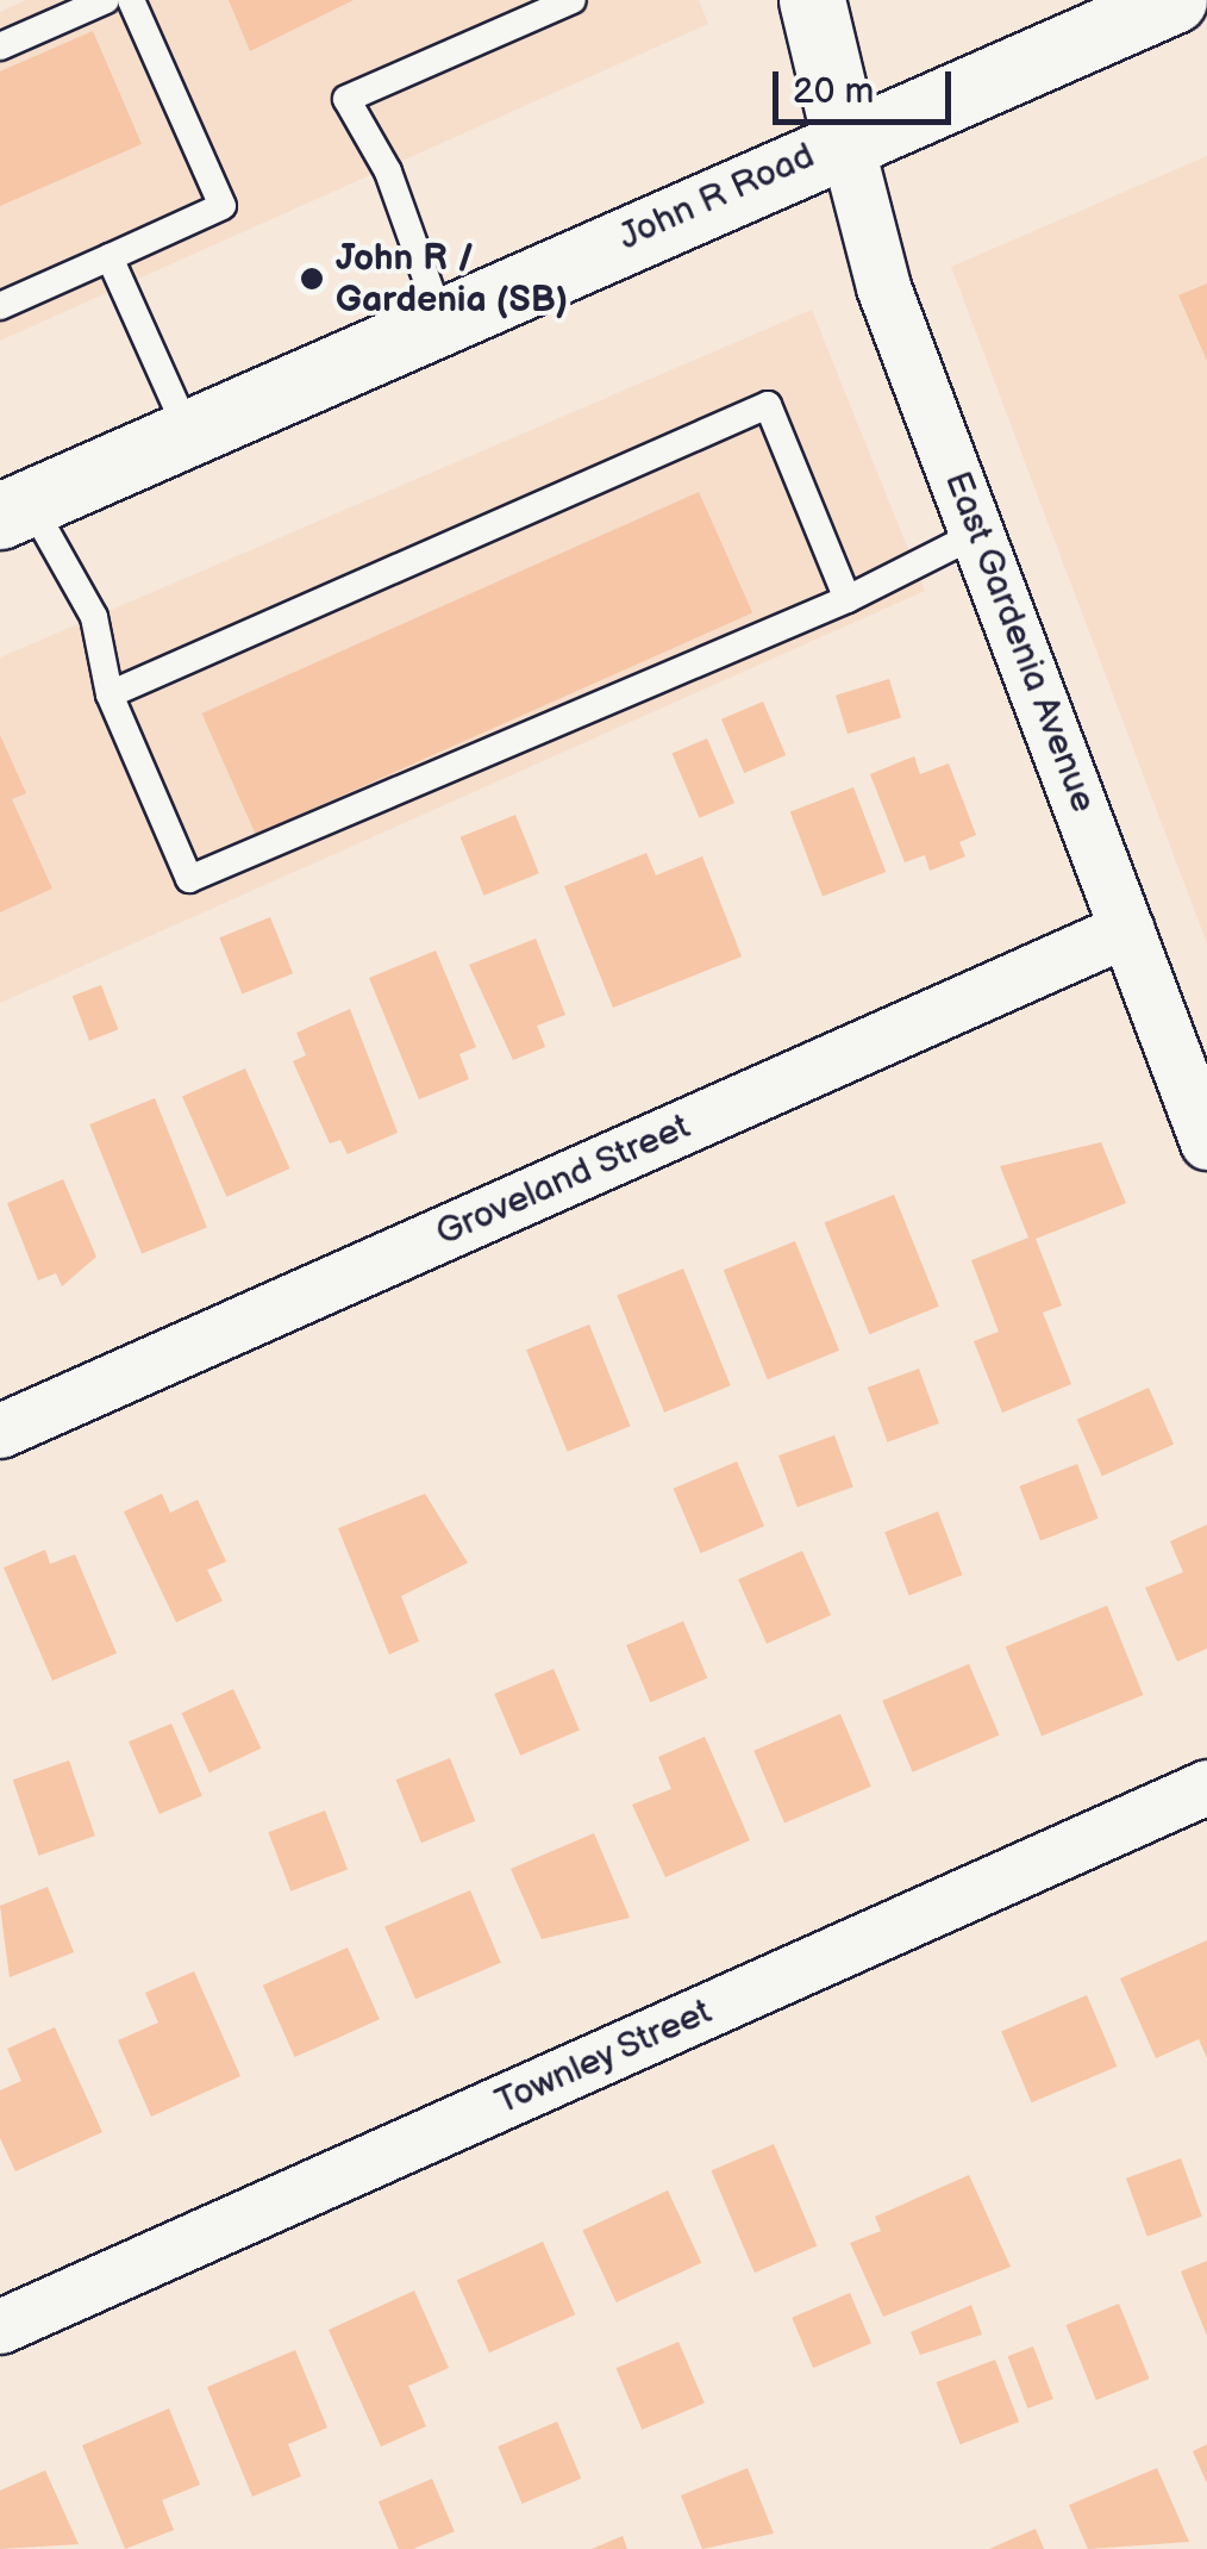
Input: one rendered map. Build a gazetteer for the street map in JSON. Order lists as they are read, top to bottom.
{
  "streets": {
    "main road": ["John R Road"],
    "street": ["East Gardenia Avenue", "Groveland Street", "Townley Street"]
  },
  "crossings": [
    ["John R Road", "East Gardenia Avenue"],
    ["East Gardenia Avenue", "Groveland Street"]
  ],
  "places": ["John R / Gardenia (SB)"],
  "scale_bar": "20 m"
}
